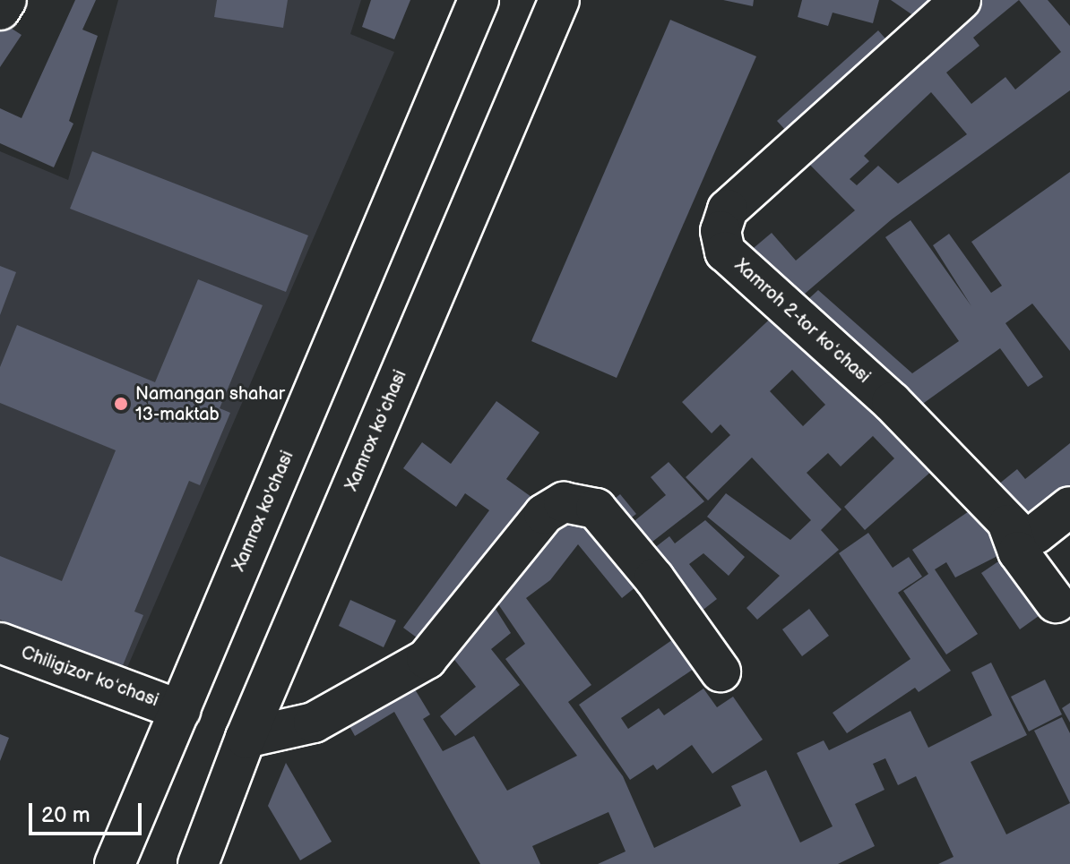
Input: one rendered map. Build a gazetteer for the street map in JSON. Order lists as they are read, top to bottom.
{
  "streets": {
    "main road": [
      "Xamroh 2-tor koʻchasi",
      "Xamrox koʻchasi",
      "Xamrox ko'chasi",
      "Chiligizor koʻchasi"
    ]
  },
  "crossings": [
    ["Xamrox ko'chasi", "Chiligizor koʻchasi"]
  ],
  "places": ["Namangan shahar 13-maktab"],
  "scale_bar": "20 m"
}
